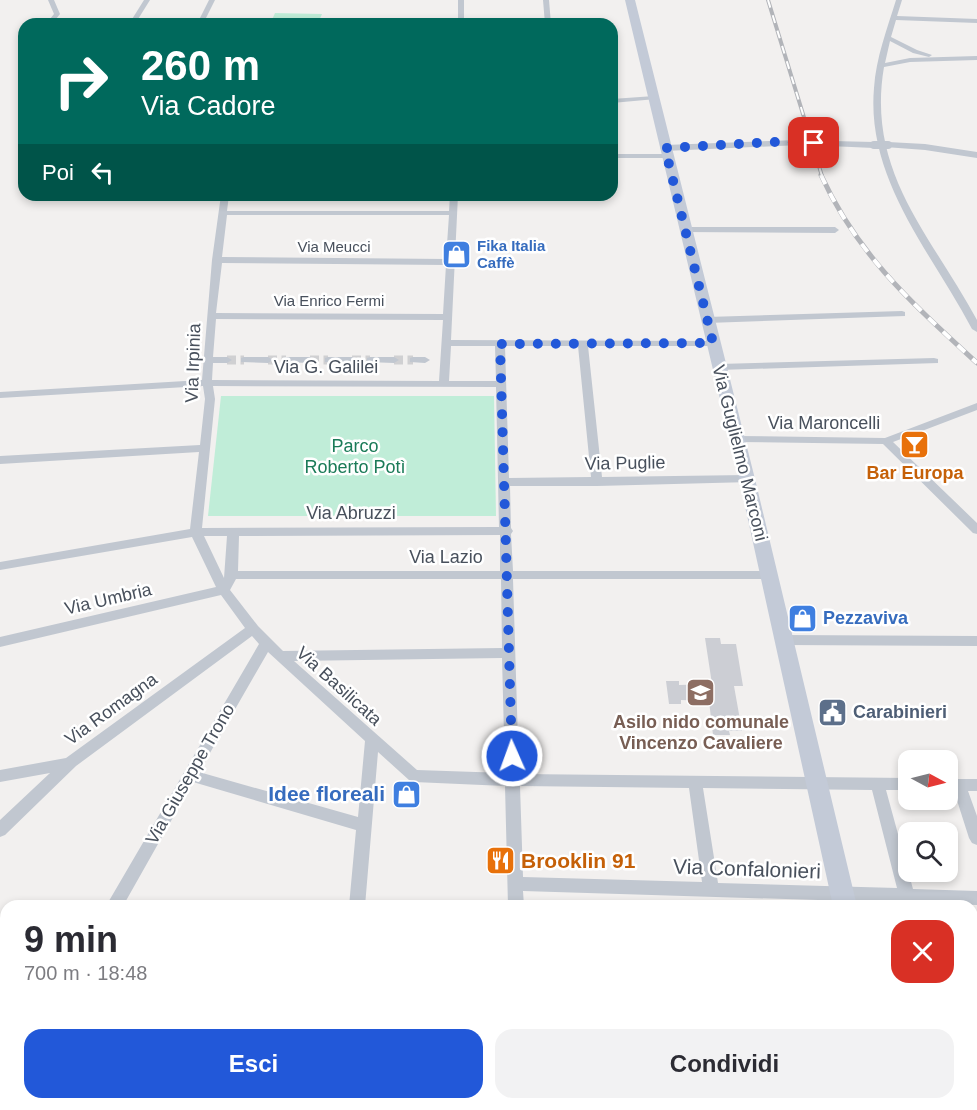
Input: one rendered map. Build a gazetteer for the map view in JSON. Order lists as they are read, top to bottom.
{
  "streets": {
    "main road": ["Via Guglielmo Marconi"],
    "street": [
      "Via Meucci",
      "Via Enrico Fermi",
      "Via Irpinia",
      "Via G. Galilei",
      "Via Maroncelli",
      "Via Puglie",
      "Via Abruzzi",
      "Via Lazio",
      "Via Umbria",
      "Via Basilicata",
      "Via Romagna",
      "Via Giuseppe Trono",
      "Via Confalonieri"
    ]
  },
  "crossings": [
    ["Via Meucci", "Via Irpinia"],
    ["Via Enrico Fermi", "Via Irpinia"],
    ["Via Irpinia", "Via G. Galilei"],
    ["Via Irpinia", "Via Abruzzi"],
    ["Via Irpinia", "Via Basilicata"],
    ["Via Maroncelli", "Via Guglielmo Marconi"],
    ["Via Guglielmo Marconi", "Via Puglie"],
    ["Via Guglielmo Marconi", "Via Lazio"],
    ["Via Guglielmo Marconi", "Via Basilicata"],
    ["Via Guglielmo Marconi", "Via Confalonieri"],
    ["Via Abruzzi", "Via Basilicata"],
    ["Via Umbria", "Via Basilicata"],
    ["Via Basilicata", "Via Romagna"],
    ["Via Basilicata", "Via Giuseppe Trono"]
  ],
  "parks": ["Parco Roberto Potì"],
  "places": {
    "shop": ["Fika Italia Caffè", "Pezzaviva", "Idee floreali"],
    "bar": ["Bar Europa"],
    "school or university": ["Asilo nido comunale Vincenzo Cavaliere"],
    "public building": ["Carabinieri"],
    "restaurant": ["Brooklin 91"]
  },
  "north": "right",
  "page": {
    "turn": ["260 m", "Via Cadore"],
    "then": "Poi",
    "heading": ["9 min", "700 m · 18:48"],
    "buttons": ["Esci", "Condividi"]
  }
}
